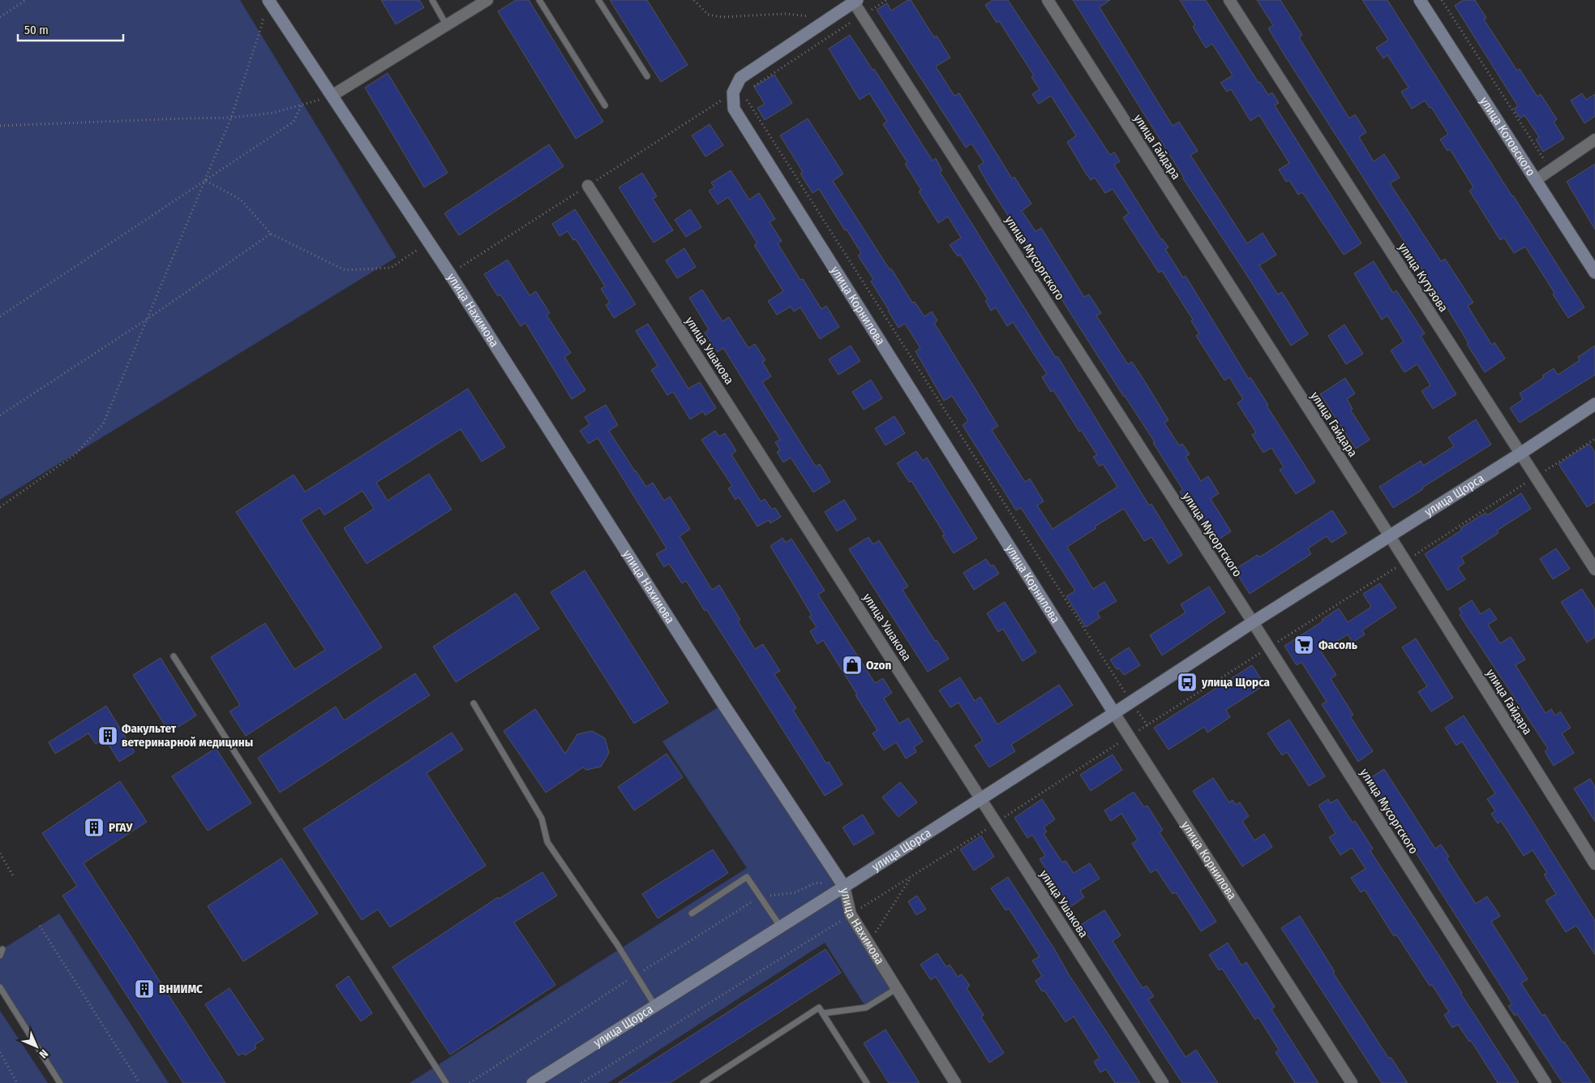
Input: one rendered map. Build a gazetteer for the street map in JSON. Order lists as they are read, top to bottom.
{
  "streets": {
    "street": [
      "улица Котовского",
      "улица Гайдара",
      "улица Мусоргского",
      "улица Кутузова",
      "улица Корнилова",
      "улица Нахимова",
      "улица Ушакова",
      "улица Щорса"
    ]
  },
  "crossings": [
    ["улица Гайдара", "улица Щорса"],
    ["улица Мусоргского", "улица Щорса"],
    ["улица Кутузова", "улица Щорса"],
    ["улица Корнилова", "улица Щорса"],
    ["улица Нахимова", "улица Щорса"],
    ["улица Ушакова", "улица Щорса"]
  ],
  "places": {
    "supermarket": ["Фасоль"],
    "shop": ["Ozon"],
    "bus stop": ["улица Щорса"],
    "building": ["Факультет ветеринарной медицины", "РГАУ", "ВНИИМС"]
  },
  "scale_bar": "50 m",
  "north": "bottom right"
}
